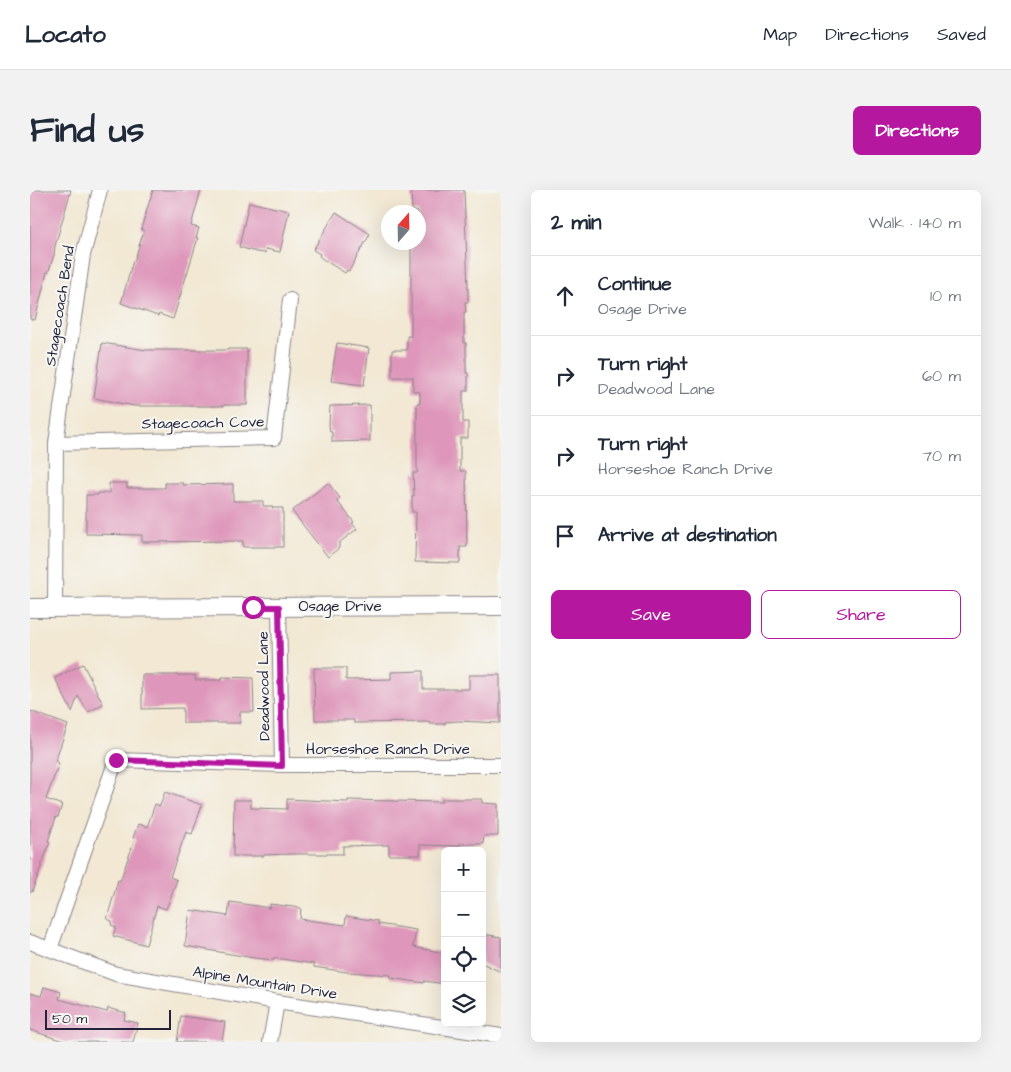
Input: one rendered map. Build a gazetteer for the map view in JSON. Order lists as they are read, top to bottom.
{
  "streets": {
    "street": [
      "Stagecoach Bend",
      "Stagecoach Cove",
      "Osage Drive",
      "Deadwood Lane",
      "Horseshoe Ranch Drive",
      "Alpine Mountain Drive"
    ]
  },
  "crossings": [
    ["Stagecoach Bend", "Stagecoach Cove"],
    ["Stagecoach Bend", "Osage Drive"],
    ["Osage Drive", "Deadwood Lane"],
    ["Deadwood Lane", "Horseshoe Ranch Drive"],
    ["Horseshoe Ranch Drive", "Alpine Mountain Drive"]
  ],
  "scale_bar": "50 m",
  "north": "top",
  "page": {
    "header": "Locato",
    "nav": ["Map", "Directions", "Saved"],
    "title": "Find us",
    "buttons": [
      "Directions",
      ["Save", "Share"]
    ],
    "heading": ["2 min", "Walk · 140 m"],
    "list": [
      ["Continue", "Osage Drive", "10 m"],
      ["Turn right", "Deadwood Lane", "60 m"],
      ["Turn right", "Horseshoe Ranch Drive", "70 m"],
      "Arrive at destination"
    ],
    "map_buttons": ["+", "−"],
    "scale": "50 m"
  }
}
